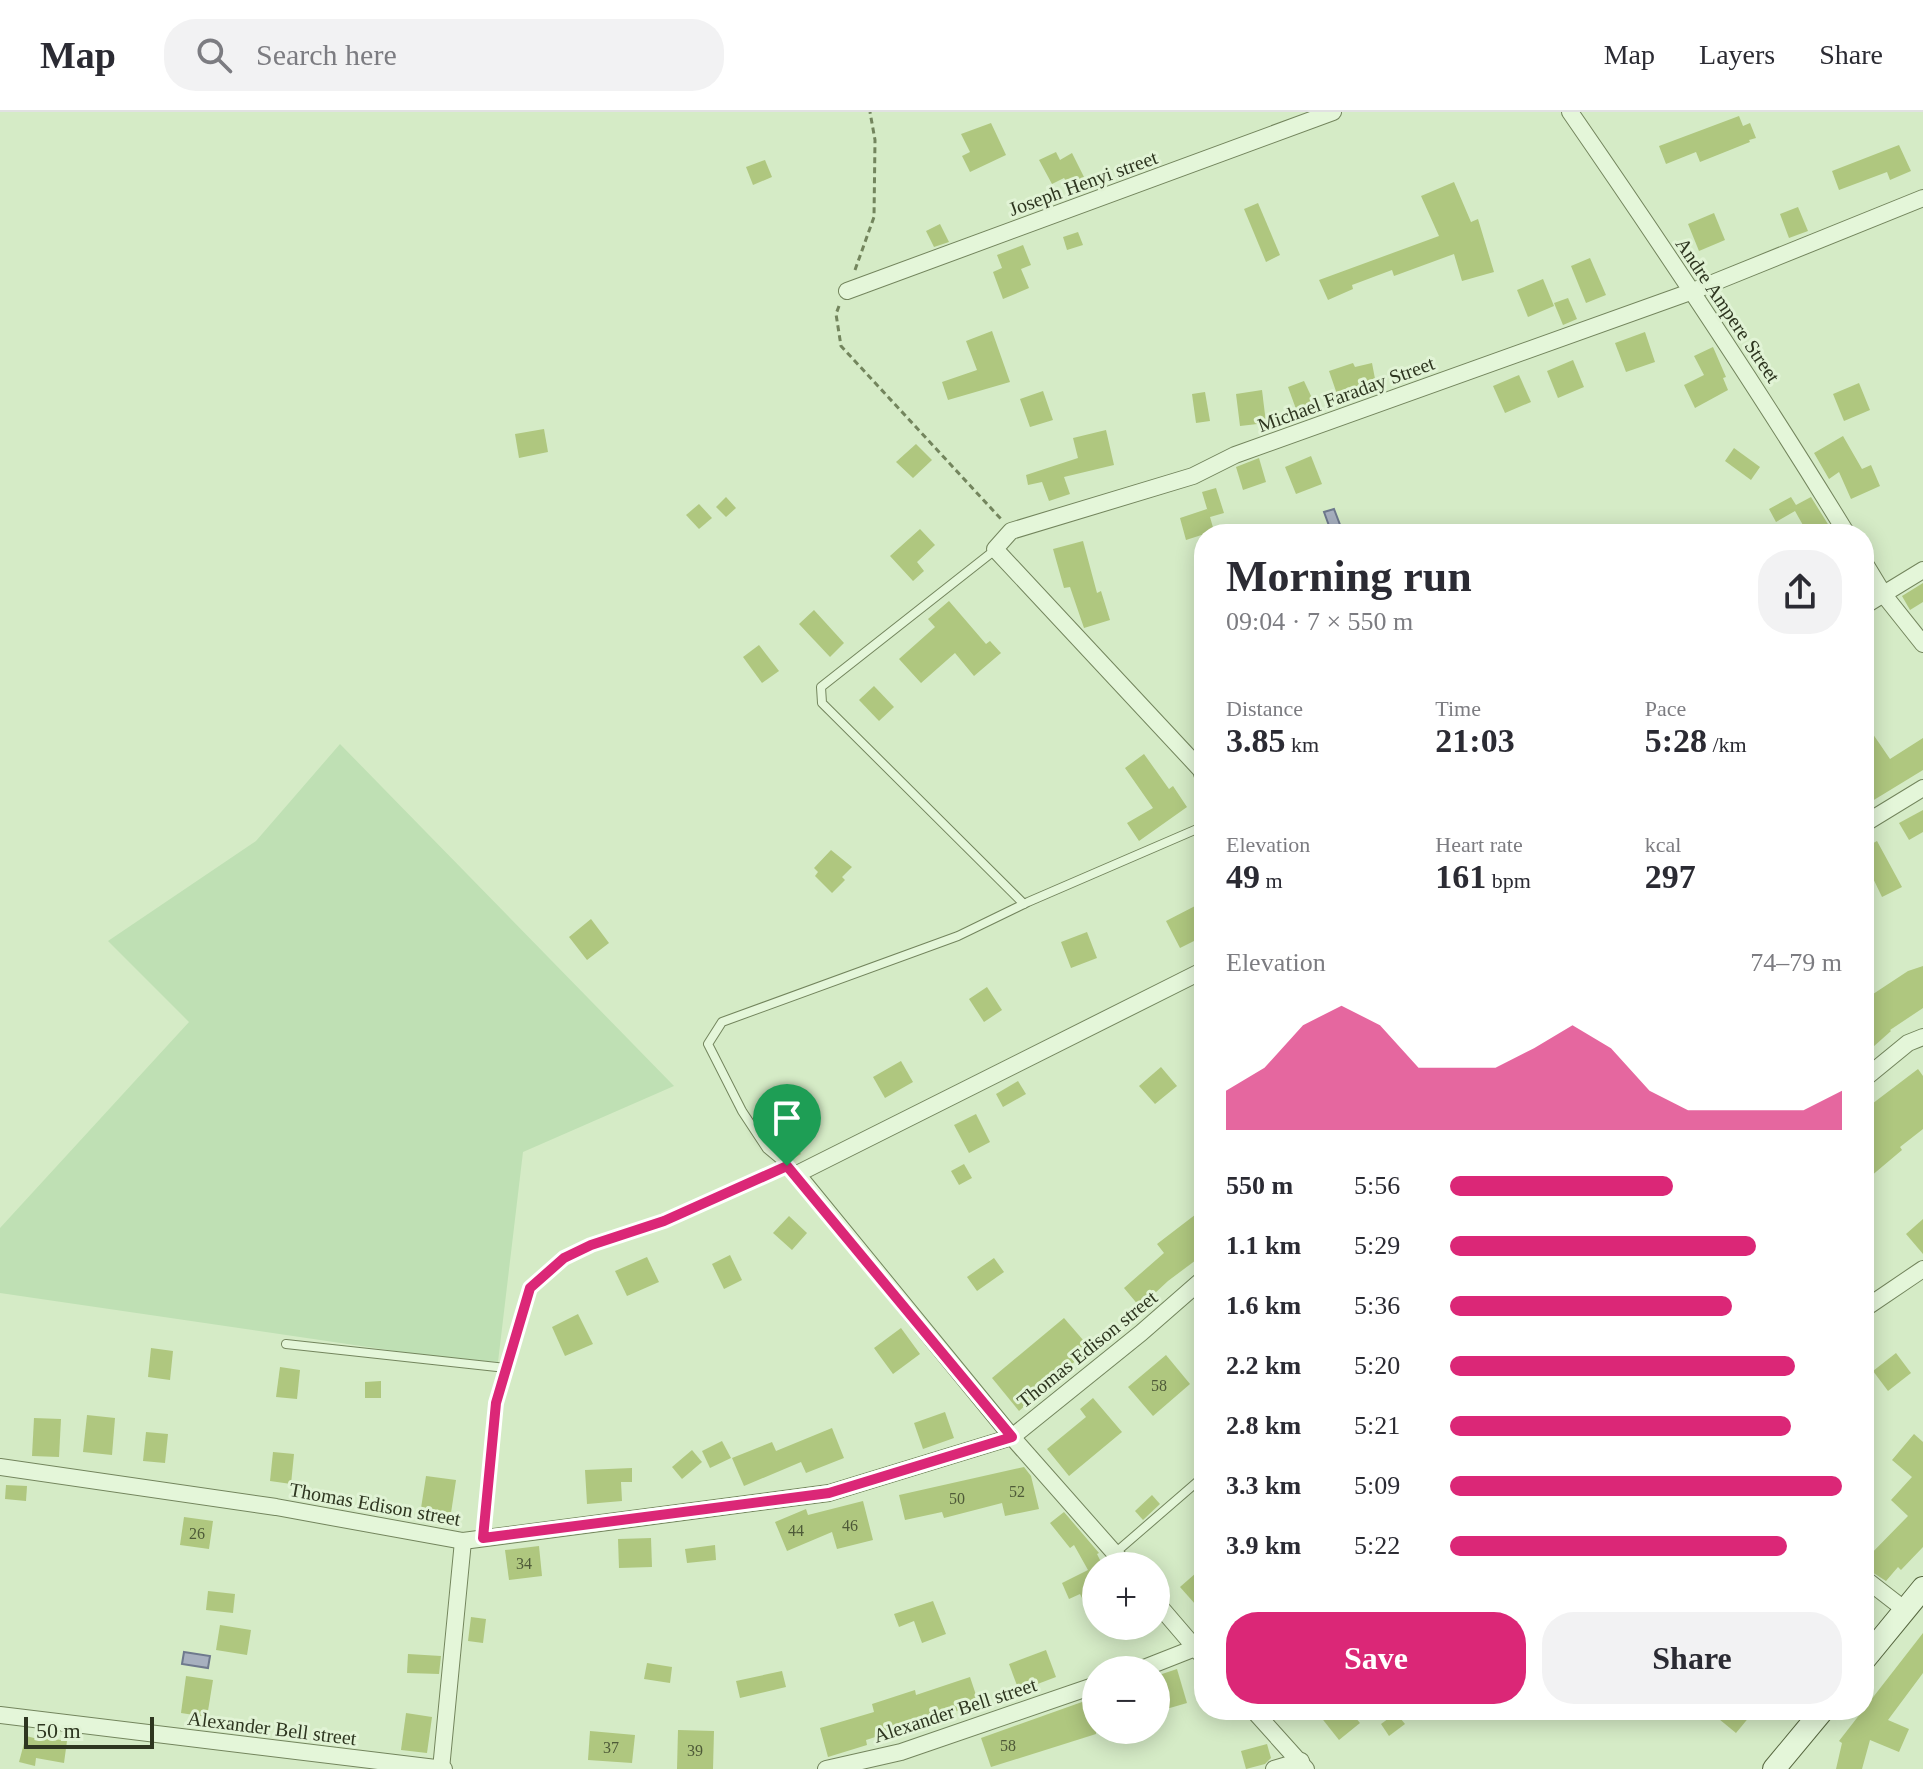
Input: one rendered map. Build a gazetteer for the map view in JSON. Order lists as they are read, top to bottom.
{
  "streets": {
    "street": [
      "Joseph Henyi street",
      "Andre Ampere Street",
      "Michael Faraday Street",
      "Thomas Edison street",
      "Alexander Bell street"
    ]
  },
  "crossings": [
    ["Andre Ampere Street", "Michael Faraday Street"]
  ],
  "house_numbers": [
    "58",
    "52",
    "50",
    "46",
    "44",
    "26",
    "34",
    "58",
    "37",
    "39"
  ],
  "scale_bar": "50 m",
  "page": {
    "header": "Map",
    "search": "Search here",
    "nav": ["Map", "Layers", "Share"],
    "heading": ["Morning run", "09:04 · 7 × 550 m"],
    "stats": [
      ["Distance", "3.85 km"],
      ["Time", "21:03"],
      ["Pace", "5:28 /km"],
      ["Elevation", "49 m"],
      ["Heart rate", "161 bpm"],
      ["kcal", "297"]
    ],
    "chart": ["Elevation", "74–79 m"],
    "list": [
      {
        "name": "550 m",
        "note": "5:56"
      },
      {
        "name": "1.1 km",
        "note": "5:29"
      },
      {
        "name": "1.6 km",
        "note": "5:36"
      },
      {
        "name": "2.2 km",
        "note": "5:20"
      },
      {
        "name": "2.8 km",
        "note": "5:21"
      },
      {
        "name": "3.3 km",
        "note": "5:09"
      },
      {
        "name": "3.9 km",
        "note": "5:22"
      }
    ],
    "map_buttons": ["+", "−"],
    "buttons": ["Save", "Share"],
    "scale": "50 m"
  }
}
